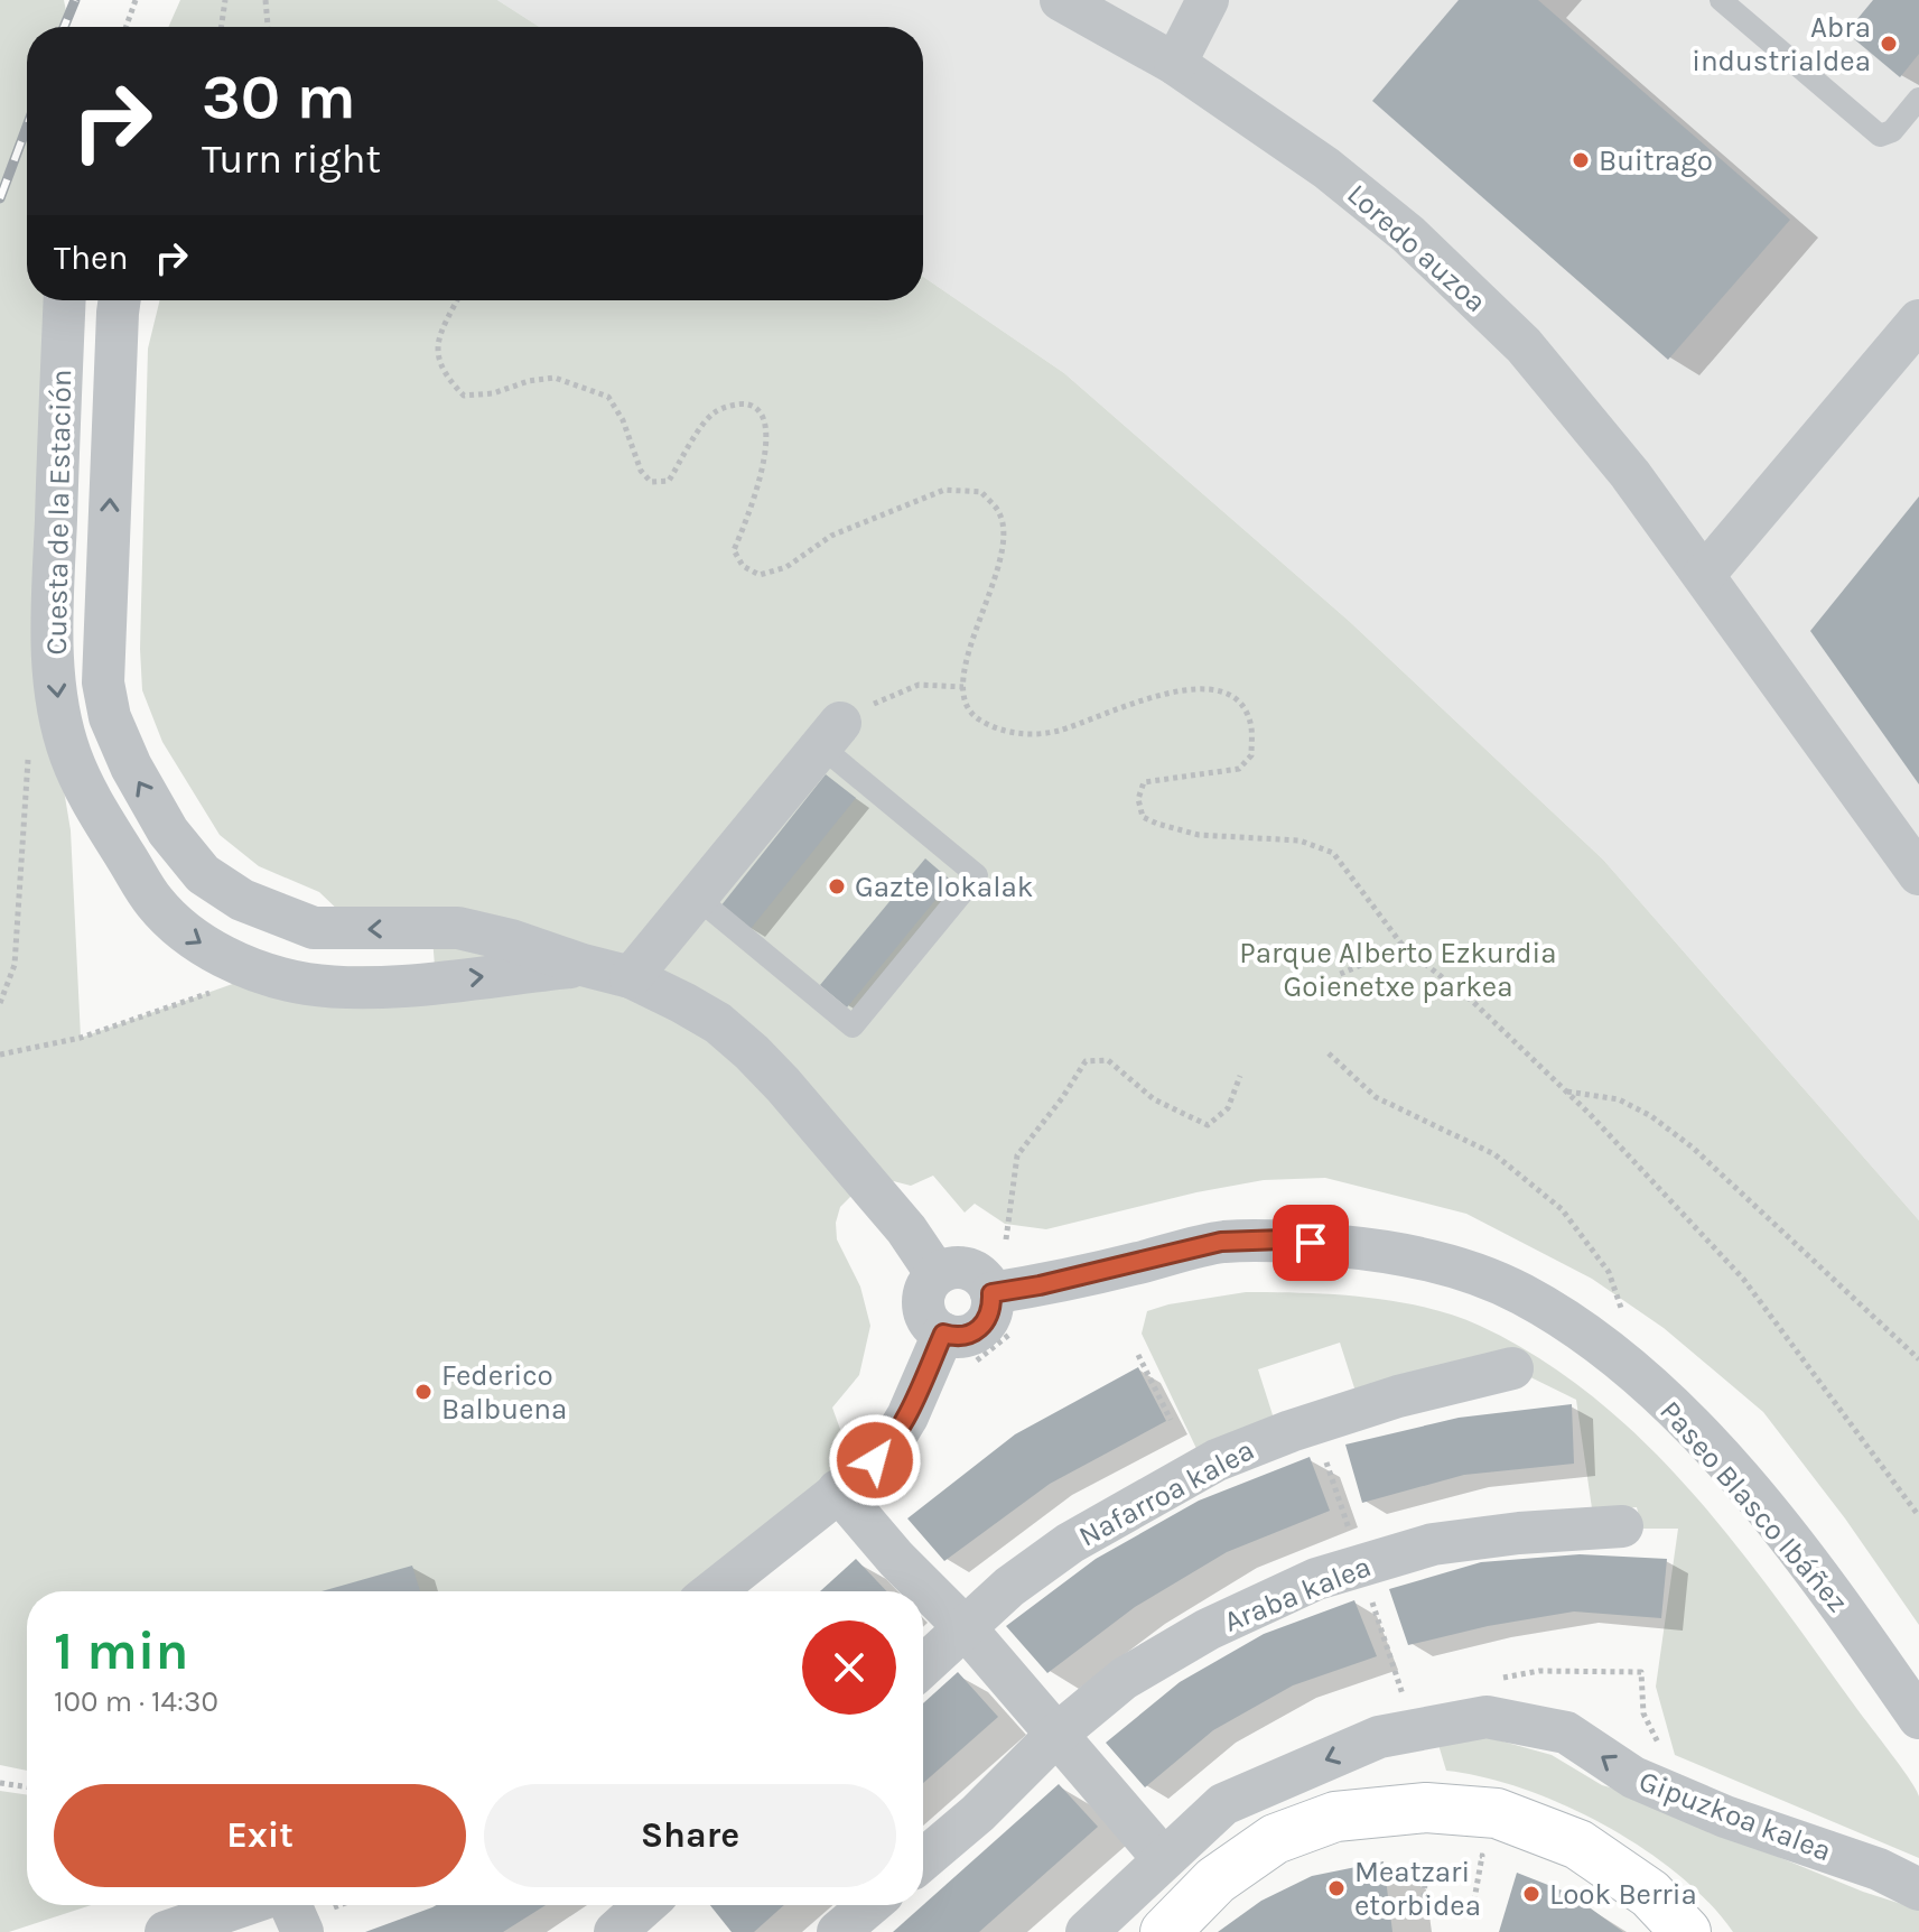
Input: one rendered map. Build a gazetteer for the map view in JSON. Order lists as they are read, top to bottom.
{
  "streets": {
    "street": [
      "Loredo auzoa",
      "Cuesta de la Estación",
      "Nafarroa kalea",
      "Paseo Blasco Ibáñez",
      "Araba kalea",
      "Gipuzkoa kalea"
    ]
  },
  "crossings": [
    ["Cuesta de la Estación", "Paseo Blasco Ibáñez"]
  ],
  "one_way": ["Gipuzkoa kalea"],
  "parks": ["Parque Alberto Ezkurdia Goienetxe parkea"],
  "places": [
    "Abra industrialdea",
    "Buitrago",
    "Gazte lokalak",
    "Federico Balbuena",
    "Meatzari etorbidea",
    "Look Berria"
  ],
  "page": {
    "turn": ["30 m", "Turn right"],
    "then": "Then",
    "heading": ["1 min", "100 m · 14:30"],
    "buttons": ["Exit", "Share"]
  }
}
